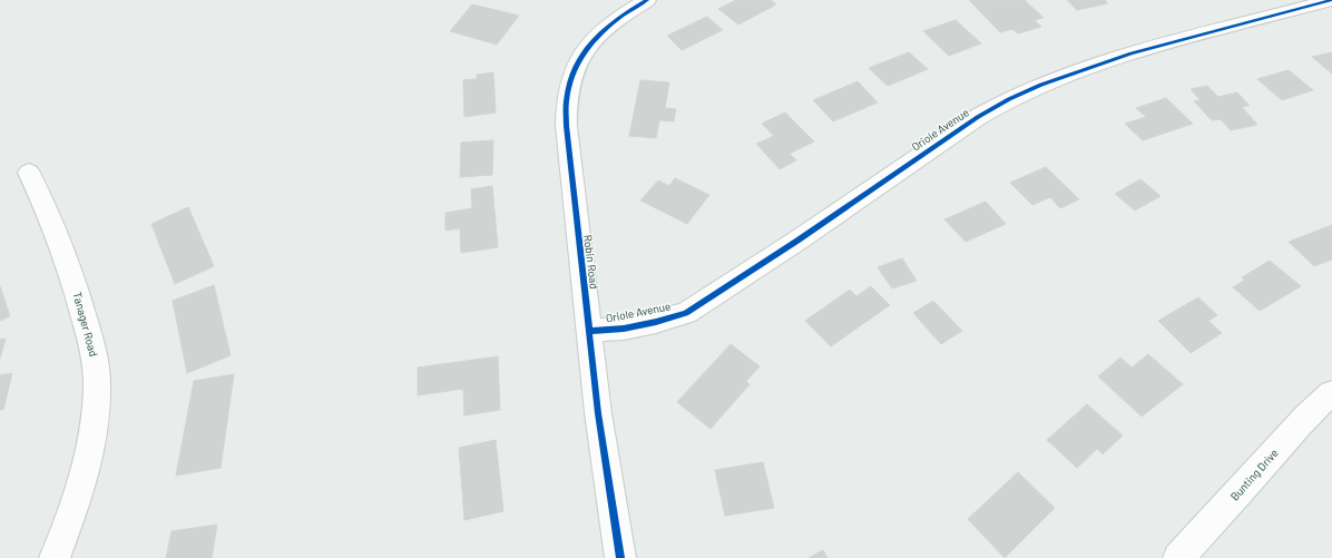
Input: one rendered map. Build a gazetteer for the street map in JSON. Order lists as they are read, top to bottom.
{
  "streets": {
    "street": [
      "Oriole Avenue",
      "Robin Road",
      "Tanager Road",
      "Bunting Drive"
    ]
  },
  "crossings": [
    ["Oriole Avenue", "Robin Road"]
  ]
}
